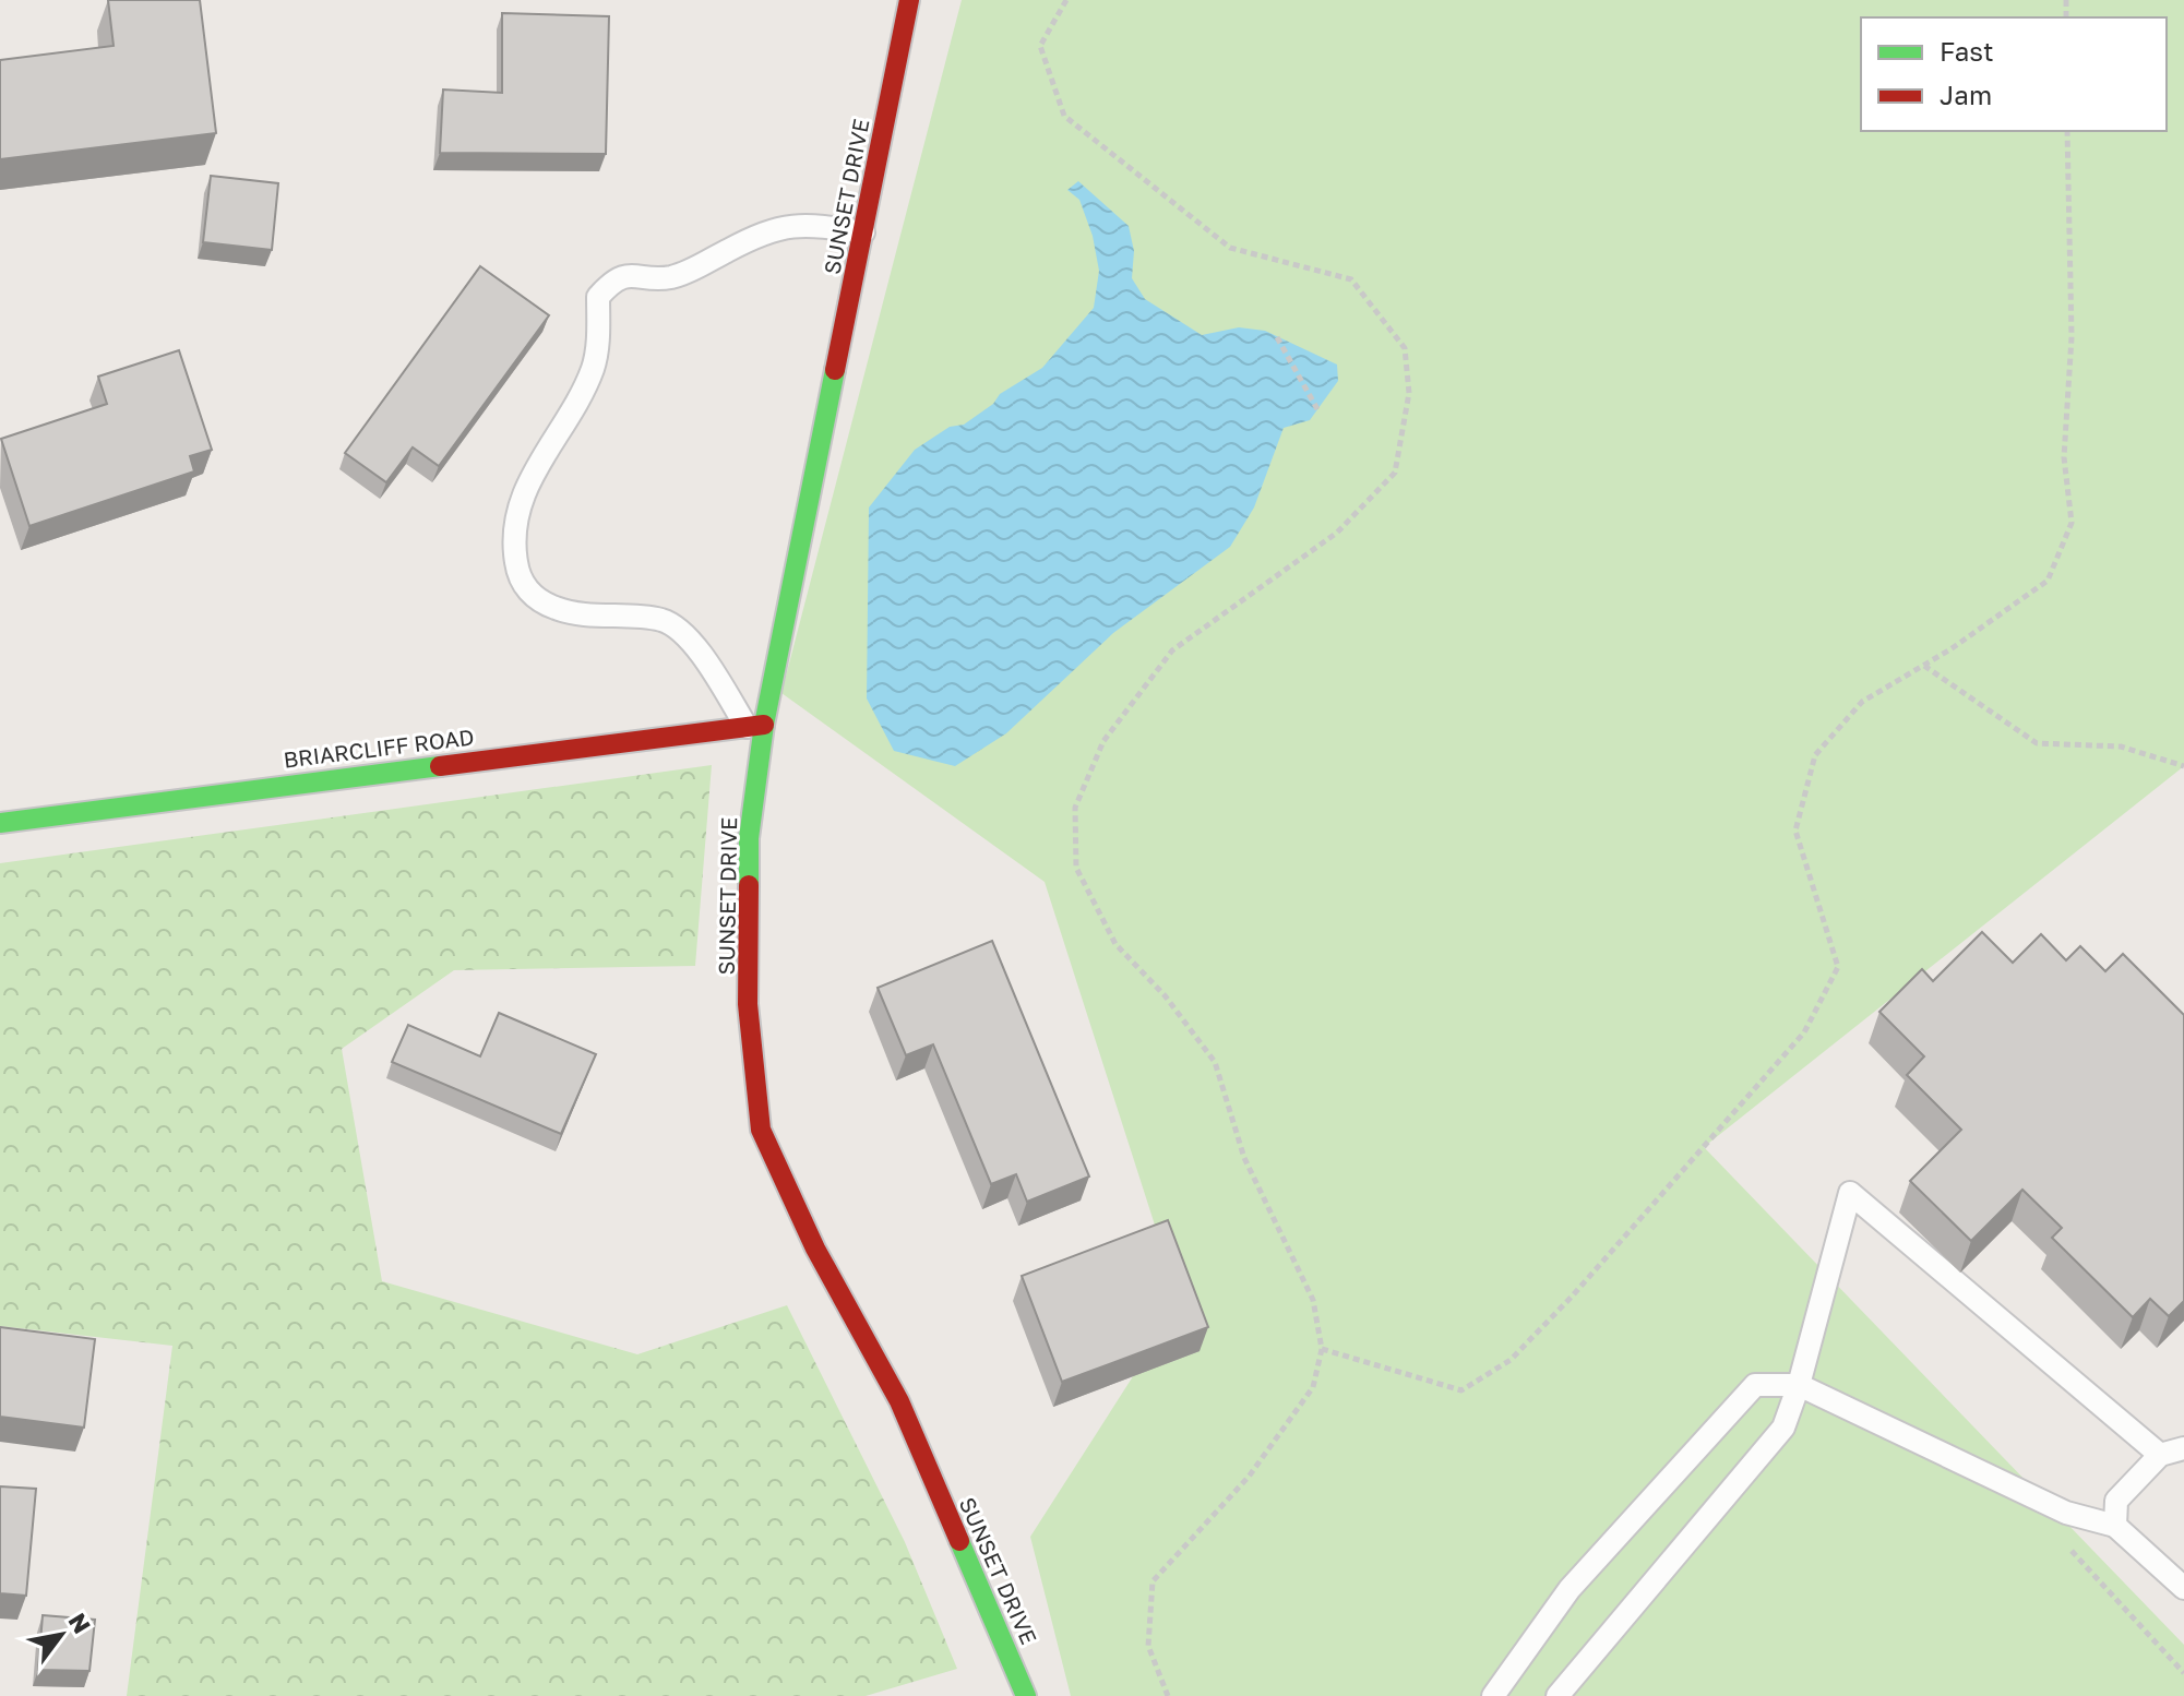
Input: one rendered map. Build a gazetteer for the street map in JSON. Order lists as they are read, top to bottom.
{
  "streets": {
    "street": ["SUNSET DRIVE", "BRIARCLIFF ROAD"]
  },
  "crossings": [
    ["SUNSET DRIVE", "BRIARCLIFF ROAD"]
  ],
  "legend": ["Fast", "Jam"],
  "north": "top right"
}
